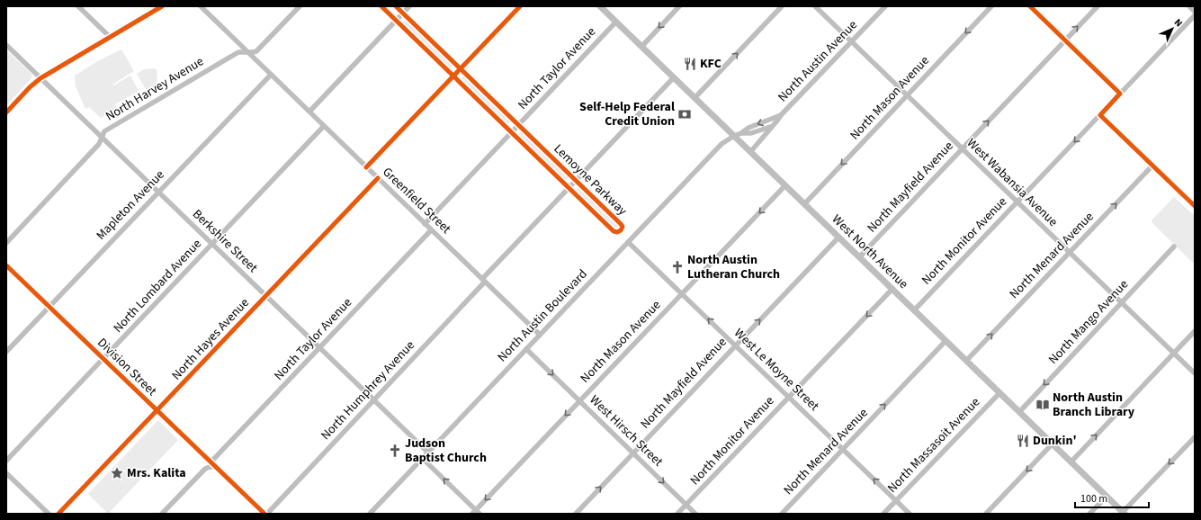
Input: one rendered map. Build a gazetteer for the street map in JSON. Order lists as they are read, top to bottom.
{
  "streets": {
    "main road": ["West North Avenue"],
    "street": [
      "North Austin Avenue",
      "North Taylor Avenue",
      "North Harvey Avenue",
      "North Mason Avenue",
      "Lemoyne Parkway",
      "West Wabansia Avenue",
      "North Mayfield Avenue",
      "Greenfield Street",
      "Mapleton Avenue",
      "Berkshire Street",
      "North Monitor Avenue",
      "North Menard Avenue",
      "North Lombard Avenue",
      "North Austin Boulevard",
      "North Mango Avenue",
      "North Hayes Avenue",
      "Division Street",
      "West Le Moyne Street",
      "North Humphrey Avenue",
      "West Hirsch Street",
      "North Massasoit Avenue"
    ]
  },
  "crossings": [
    ["North Austin Avenue", "West Wabansia Avenue"],
    ["North Austin Avenue", "West North Avenue"],
    ["North Austin Avenue", "North Austin Boulevard"],
    ["North Taylor Avenue", "Lemoyne Parkway"],
    ["North Taylor Avenue", "Greenfield Street"],
    ["North Taylor Avenue", "Berkshire Street"],
    ["North Taylor Avenue", "West North Avenue"],
    ["North Taylor Avenue", "Division Street"],
    ["North Harvey Avenue", "Greenfield Street"],
    ["North Harvey Avenue", "Berkshire Street"],
    ["North Mason Avenue", "West Wabansia Avenue"],
    ["North Mason Avenue", "West North Avenue"],
    ["North Mason Avenue", "West Le Moyne Street"],
    ["North Mason Avenue", "West Hirsch Street"],
    ["Lemoyne Parkway", "North Humphrey Avenue"],
    ["West Wabansia Avenue", "North Mayfield Avenue"],
    ["West Wabansia Avenue", "North Monitor Avenue"],
    ["West Wabansia Avenue", "North Menard Avenue"],
    ["West Wabansia Avenue", "North Mango Avenue"],
    ["North Mayfield Avenue", "West North Avenue"],
    ["North Mayfield Avenue", "West Le Moyne Street"],
    ["North Mayfield Avenue", "West Hirsch Street"],
    ["Greenfield Street", "Mapleton Avenue"],
    ["Greenfield Street", "North Lombard Avenue"],
    ["Greenfield Street", "North Austin Boulevard"],
    ["Greenfield Street", "North Hayes Avenue"],
    ["Greenfield Street", "North Humphrey Avenue"],
    ["Mapleton Avenue", "Berkshire Street"],
    ["Mapleton Avenue", "Division Street"],
    ["Berkshire Street", "North Lombard Avenue"],
    ["Berkshire Street", "North Austin Boulevard"],
    ["Berkshire Street", "North Hayes Avenue"],
    ["Berkshire Street", "North Humphrey Avenue"],
    ["North Monitor Avenue", "West North Avenue"],
    ["North Monitor Avenue", "West Le Moyne Street"],
    ["North Monitor Avenue", "West Hirsch Street"],
    ["West North Avenue", "North Menard Avenue"],
    ["West North Avenue", "North Austin Boulevard"],
    ["West North Avenue", "North Mango Avenue"],
    ["West North Avenue", "North Humphrey Avenue"],
    ["West North Avenue", "North Massasoit Avenue"],
    ["North Menard Avenue", "West Le Moyne Street"],
    ["North Lombard Avenue", "Division Street"],
    ["North Austin Boulevard", "West Le Moyne Street"],
    ["North Austin Boulevard", "West Hirsch Street"],
    ["North Hayes Avenue", "Division Street"],
    ["Division Street", "North Humphrey Avenue"],
    ["West Le Moyne Street", "North Massasoit Avenue"]
  ],
  "one_way": [
    "North Mason Avenue",
    "North Mayfield Avenue",
    "North Monitor Avenue",
    "North Menard Avenue",
    "North Mango Avenue",
    "West Le Moyne Street",
    "West Hirsch Street"
  ],
  "places": {
    "restaurant": ["KFC", "Dunkin'"],
    "bank": ["Self-Help Federal Credit Union"],
    "church": ["North Austin Lutheran Church", "Judson Baptist Church"],
    "library": ["North Austin Branch Library"],
    "place": ["Mrs. Kalita"]
  },
  "scale_bar": "100 m",
  "north": "top right"
}
